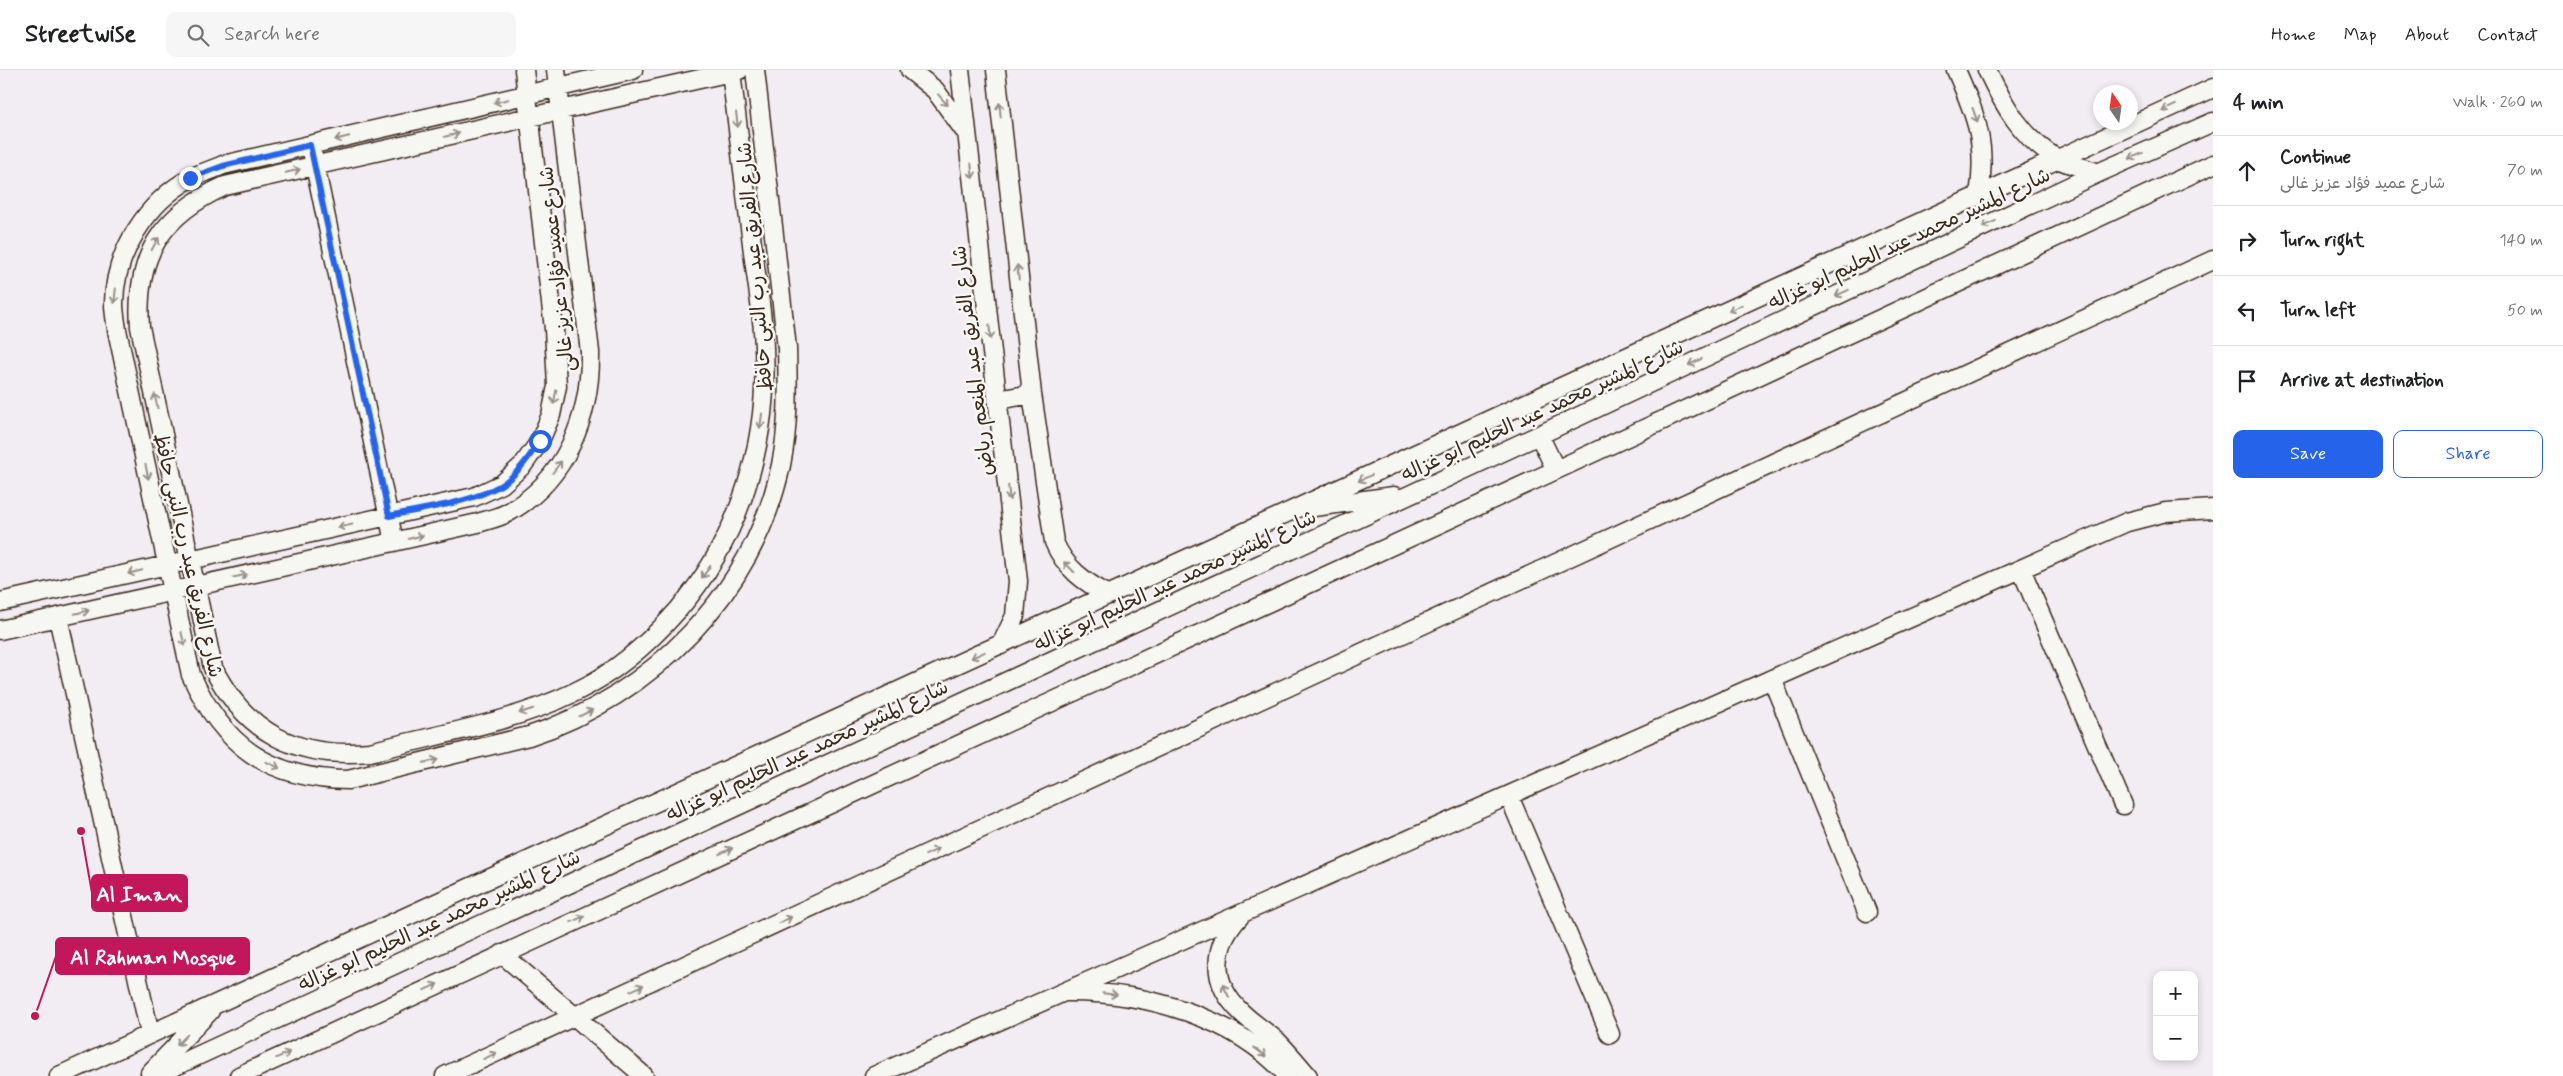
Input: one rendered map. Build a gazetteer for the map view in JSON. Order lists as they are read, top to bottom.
{
  "streets": {
    "street": [
      "شارع المشير محمد عبد الحليم ابو غزاله",
      "شارع الفريق عبد رب النبى حافظ",
      "شارع عميد فؤاد عزيز غالى",
      "شارع الفريق عبد المنعم رياض"
    ]
  },
  "crossings": [
    ["شارع الفريق عبد رب النبى حافظ", "شارع عميد فؤاد عزيز غالى"]
  ],
  "places": ["Al Iman", "Al Rahman Mosque"],
  "north": "top",
  "page": {
    "header": "Streetwise",
    "search": "Search here",
    "nav": [
      "Home",
      "Map",
      "About",
      "Contact"
    ],
    "heading": ["4 min", "Walk · 260 m"],
    "list": [
      ["Continue", "شارع عميد فؤاد عزيز غالى", "70 m"],
      ["Turn right", "140 m"],
      ["Turn left", "50 m"],
      "Arrive at destination"
    ],
    "buttons": ["Save", "Share"],
    "map_buttons": ["+", "−"]
  }
}
